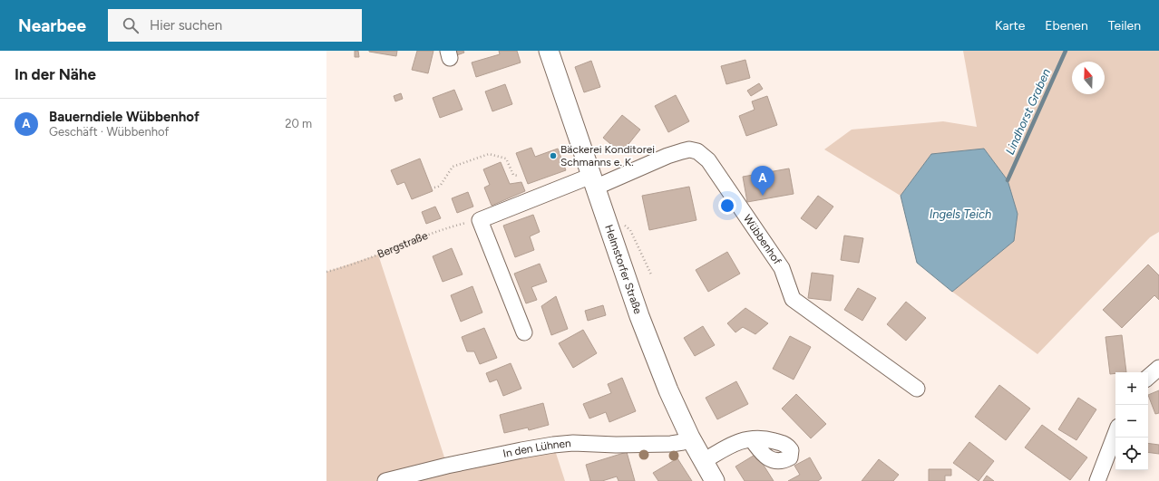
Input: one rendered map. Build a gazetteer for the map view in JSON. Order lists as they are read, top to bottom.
{
  "streets": {
    "main road": ["Helmstorfer Straße"],
    "street": ["Wübbenhof", "In den Lühnen"],
    "path": ["Bergstraße"]
  },
  "crossings": [
    ["Wübbenhof", "Helmstorfer Straße"],
    ["Helmstorfer Straße", "In den Lühnen"]
  ],
  "water": ["Lindhorst Graben", "Ingels Teich"],
  "places": ["Bäckerei Konditorei Schmanns e. K."],
  "north": "top",
  "page": {
    "header": "Nearbee",
    "search": "Hier suchen",
    "nav": ["Karte", "Ebenen", "Teilen"],
    "heading": "In der Nähe",
    "list": [
      {
        "mark": "A",
        "name": "Bauerndiele Wübbenhof",
        "note": "Geschäft · Wübbenhof",
        "value": "20 m"
      }
    ],
    "pins": "A",
    "map_buttons": ["+", "−"]
  }
}
